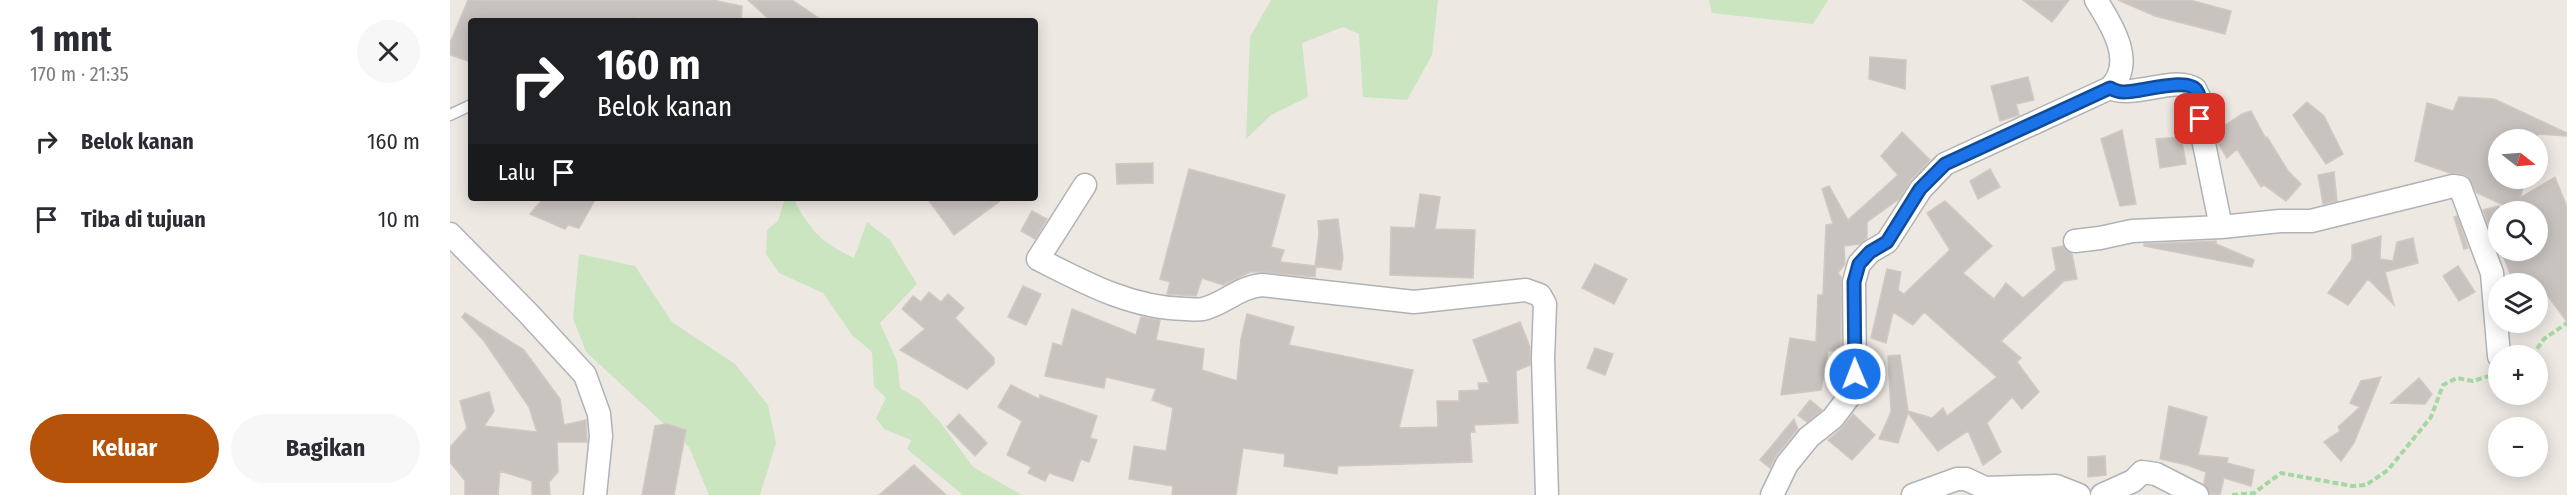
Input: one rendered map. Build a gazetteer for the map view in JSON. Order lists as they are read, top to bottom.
{
  "north": "right",
  "page": {
    "heading": ["1 mnt", "170 m · 21:35"],
    "turn": ["160 m", "Belok kanan"],
    "list": [
      {
        "name": "Belok kanan",
        "value": "160 m"
      },
      {
        "name": "Tiba di tujuan",
        "value": "10 m"
      }
    ],
    "map_buttons": ["+", "−"],
    "then": "Lalu",
    "buttons": ["Keluar", "Bagikan"]
  }
}
